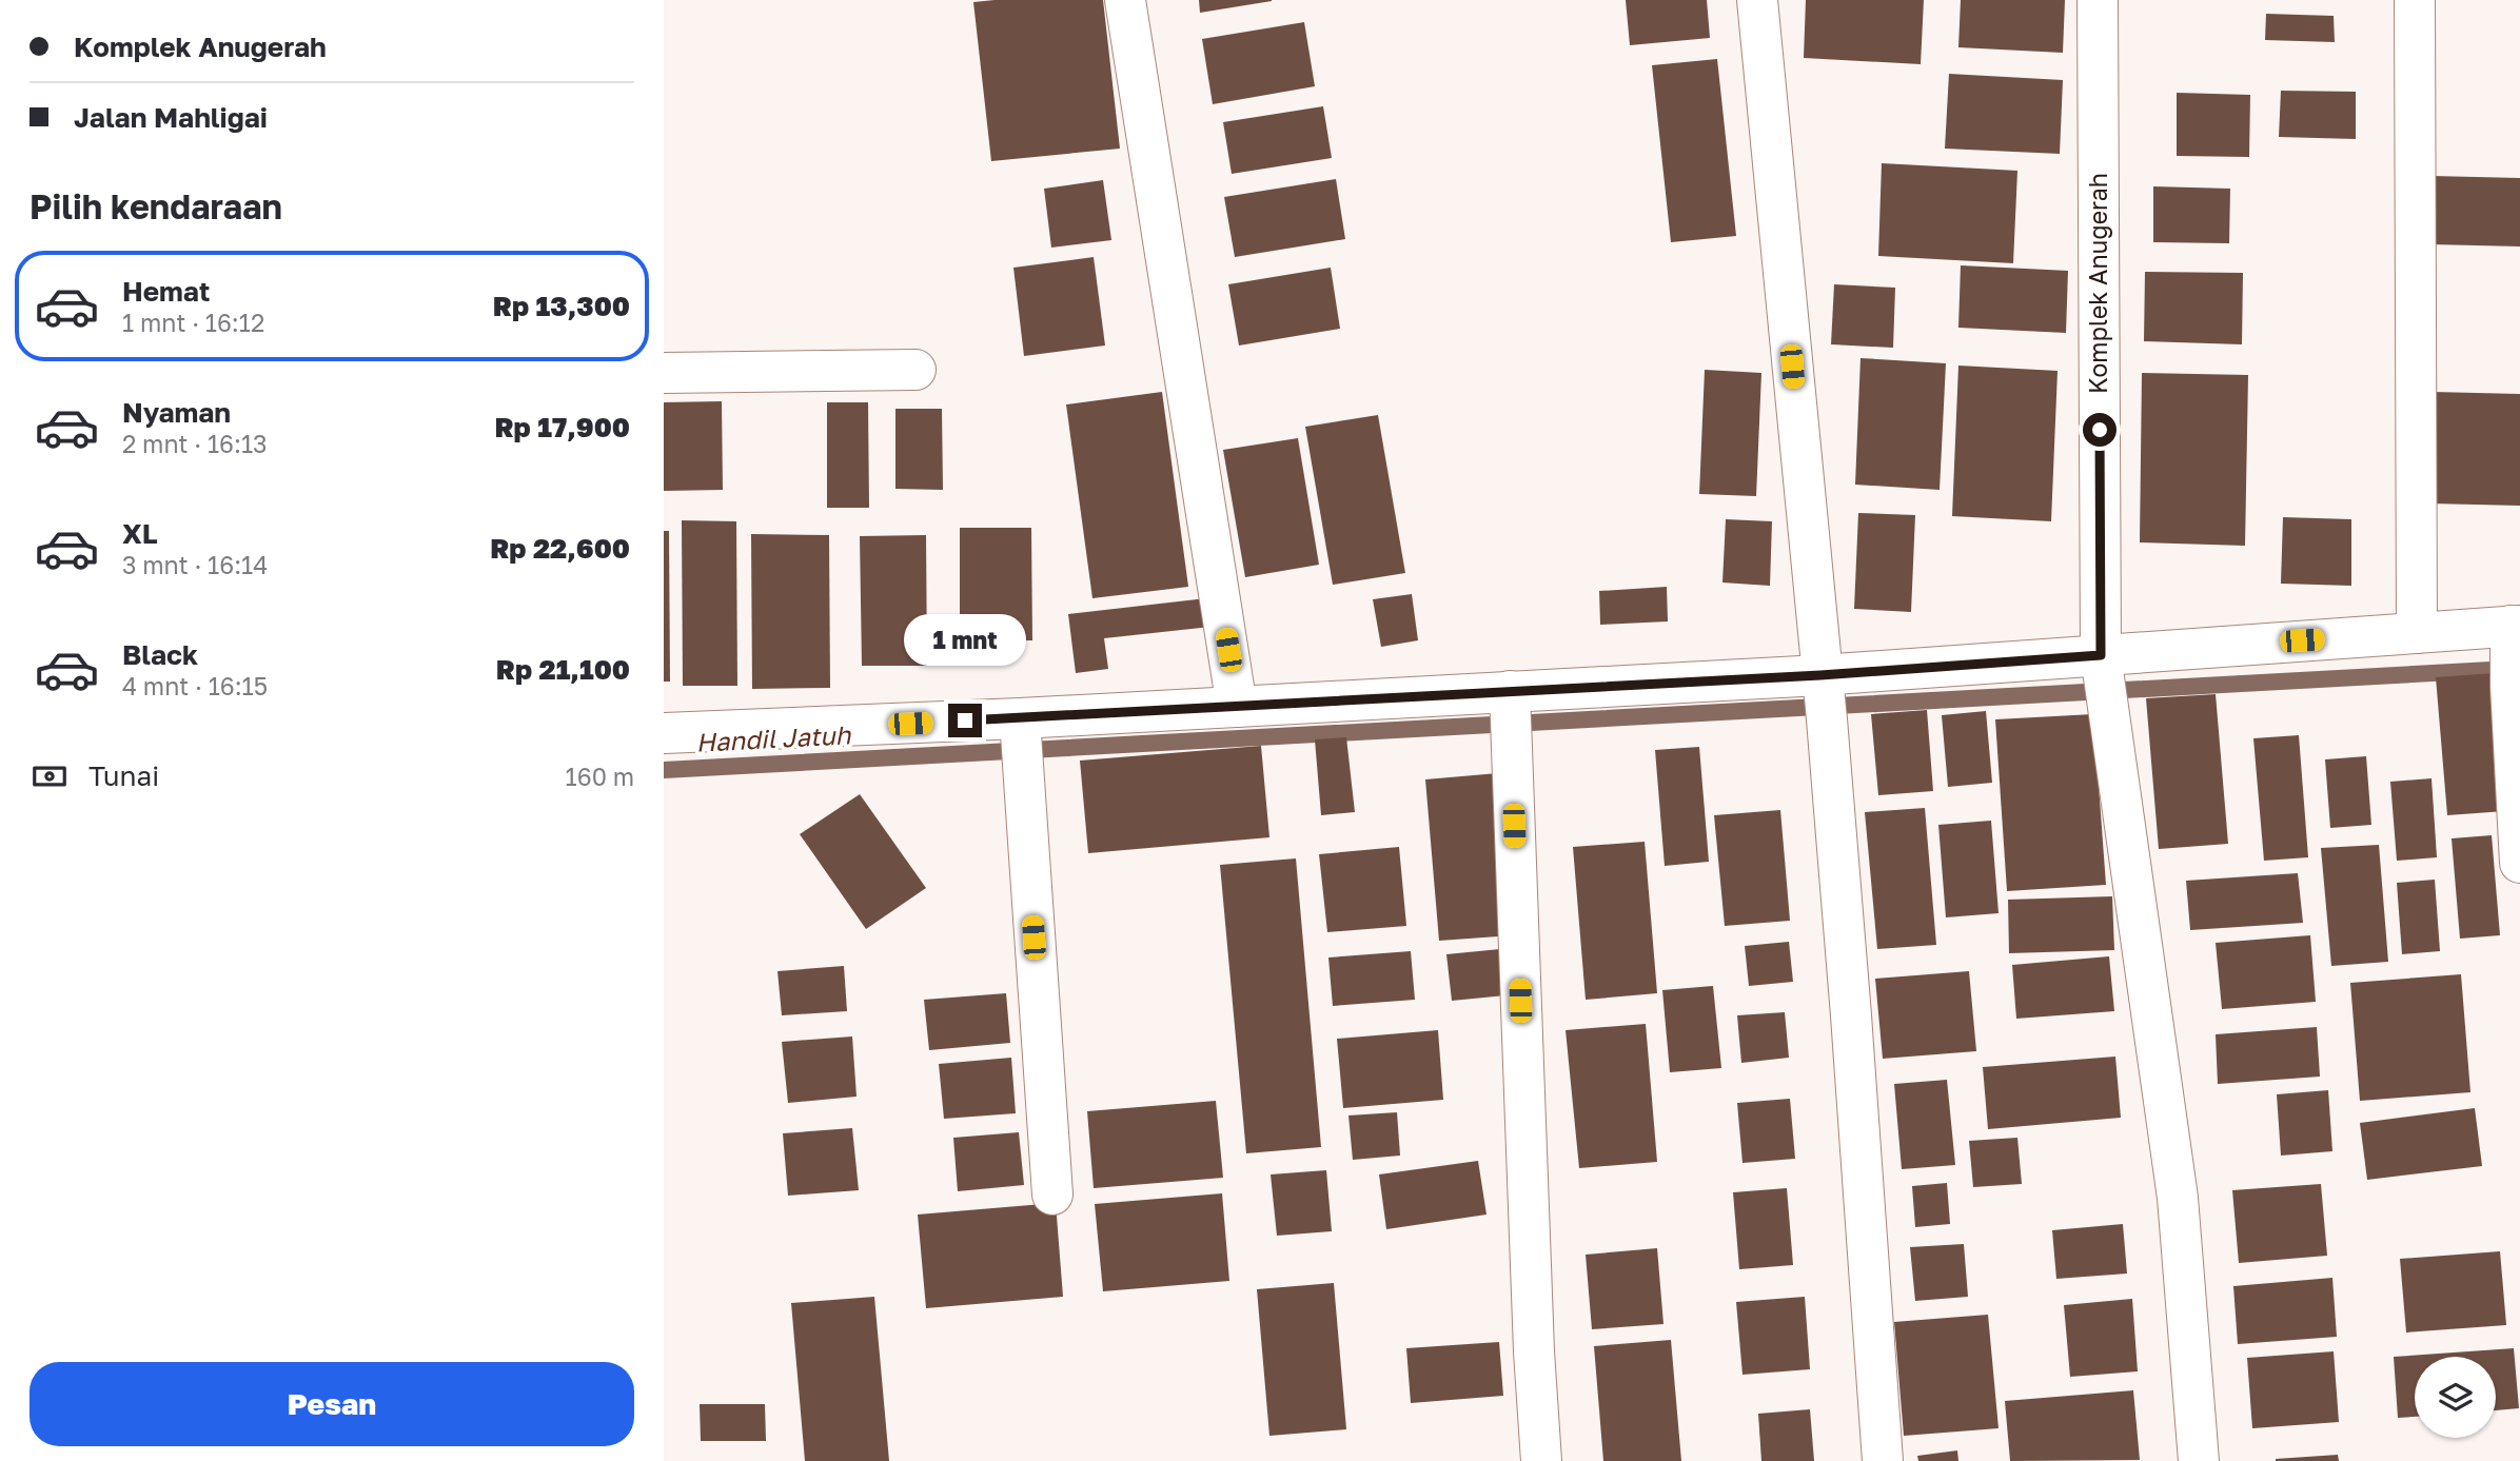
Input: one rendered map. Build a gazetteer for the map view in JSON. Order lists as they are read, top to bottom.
{
  "streets": {
    "street": ["Komplek Anugerah"]
  },
  "water": ["Handil Jatuh"],
  "page": {
    "banner": ["Komplek Anugerah", "Jalan Mahligai"],
    "heading": "Pilih kendaraan",
    "list": [
      {
        "name": "Hemat",
        "note": "1 mnt · 16:12",
        "value": "Rp 13,300"
      },
      {
        "name": "Nyaman",
        "note": "2 mnt · 16:13",
        "value": "Rp 17,900"
      },
      {
        "name": "XL",
        "note": "3 mnt · 16:14",
        "value": "Rp 22,600"
      },
      {
        "name": "Black",
        "note": "4 mnt · 16:15",
        "value": "Rp 21,100"
      }
    ],
    "bubble": "1 mnt",
    "pay": ["Tunai", "160 m"],
    "buttons": "Pesan"
  }
}
